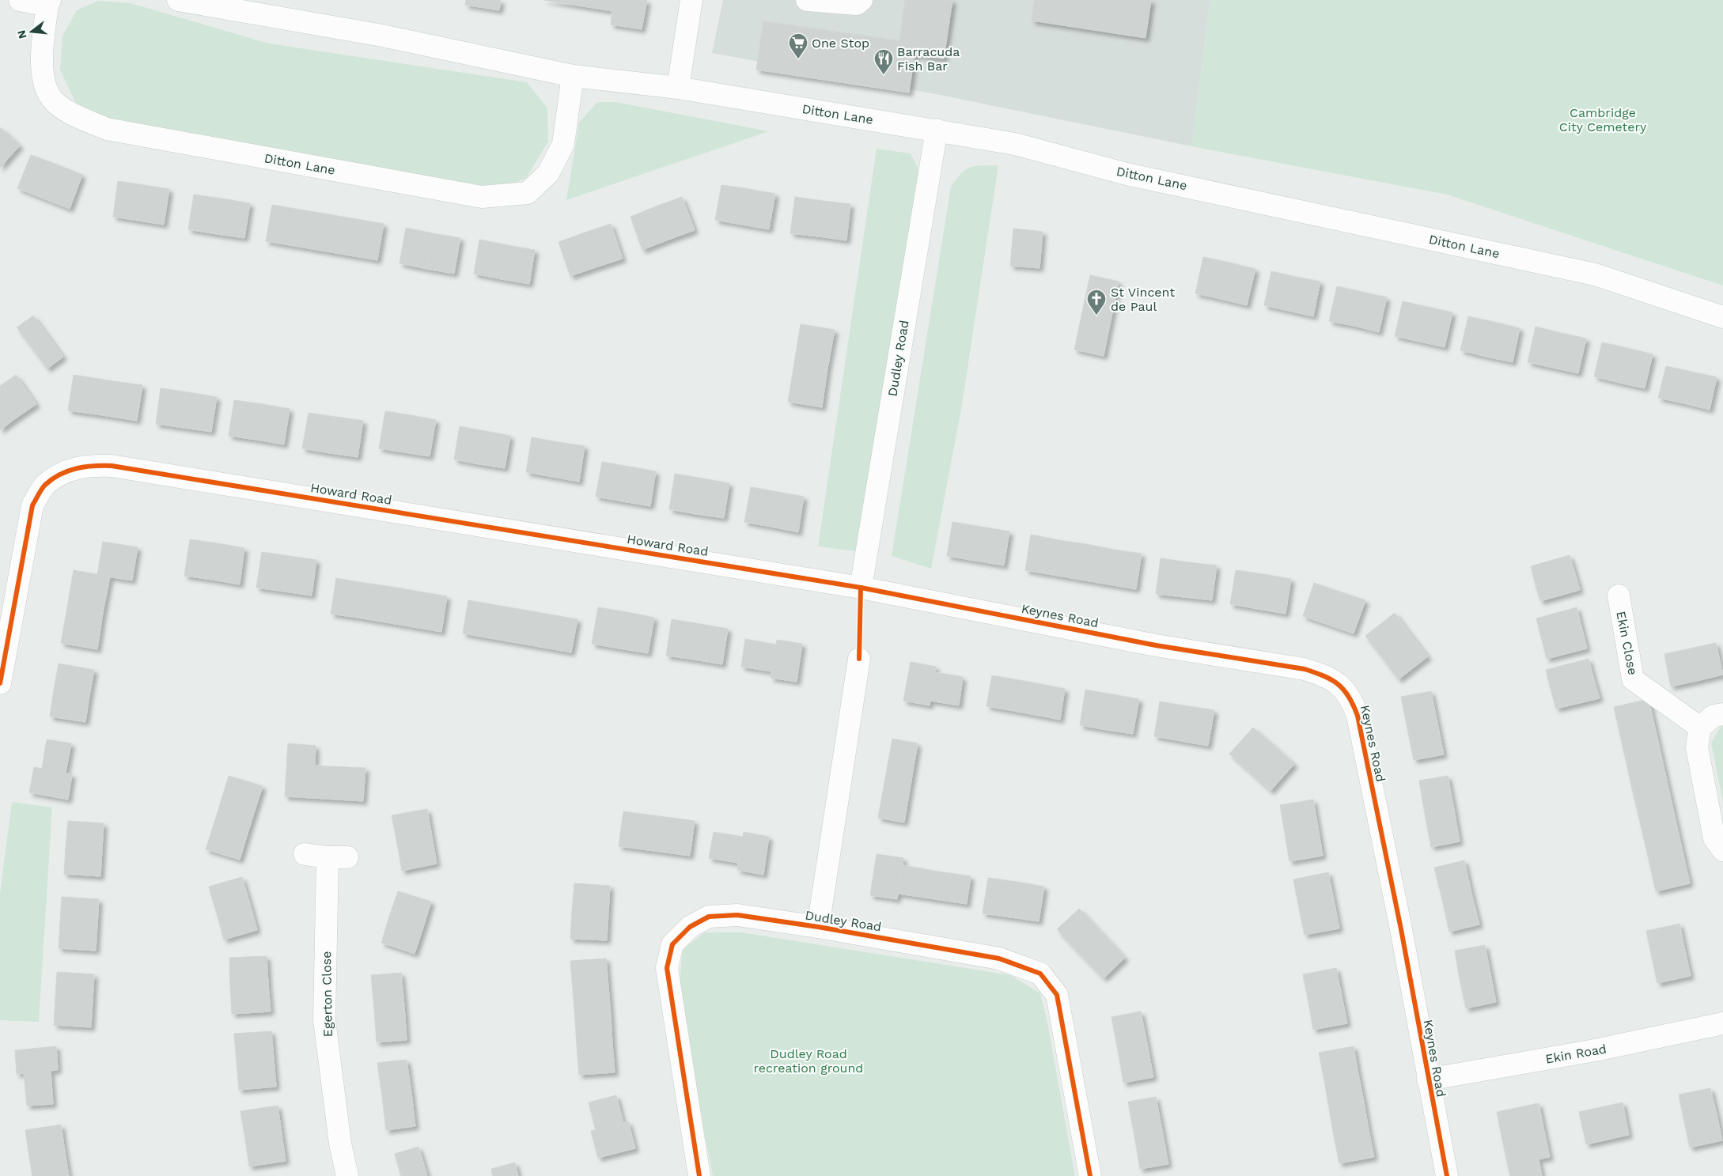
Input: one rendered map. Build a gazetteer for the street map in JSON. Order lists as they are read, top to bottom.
{
  "streets": {
    "street": [
      "Ditton Lane",
      "Dudley Road",
      "Howard Road",
      "Keynes Road",
      "Ekin Close",
      "Egerton Close",
      "Ekin Road"
    ]
  },
  "crossings": [
    ["Ditton Lane", "Dudley Road"],
    ["Dudley Road", "Howard Road"],
    ["Dudley Road", "Keynes Road"],
    ["Howard Road", "Keynes Road"],
    ["Keynes Road", "Ekin Road"]
  ],
  "parks": ["Cambridge City Cemetery", "Dudley Road recreation ground"],
  "places": {
    "supermarket": ["One Stop"],
    "restaurant": ["Barracuda Fish Bar"],
    "church": ["St Vincent de Paul"]
  },
  "north": "left"
}
